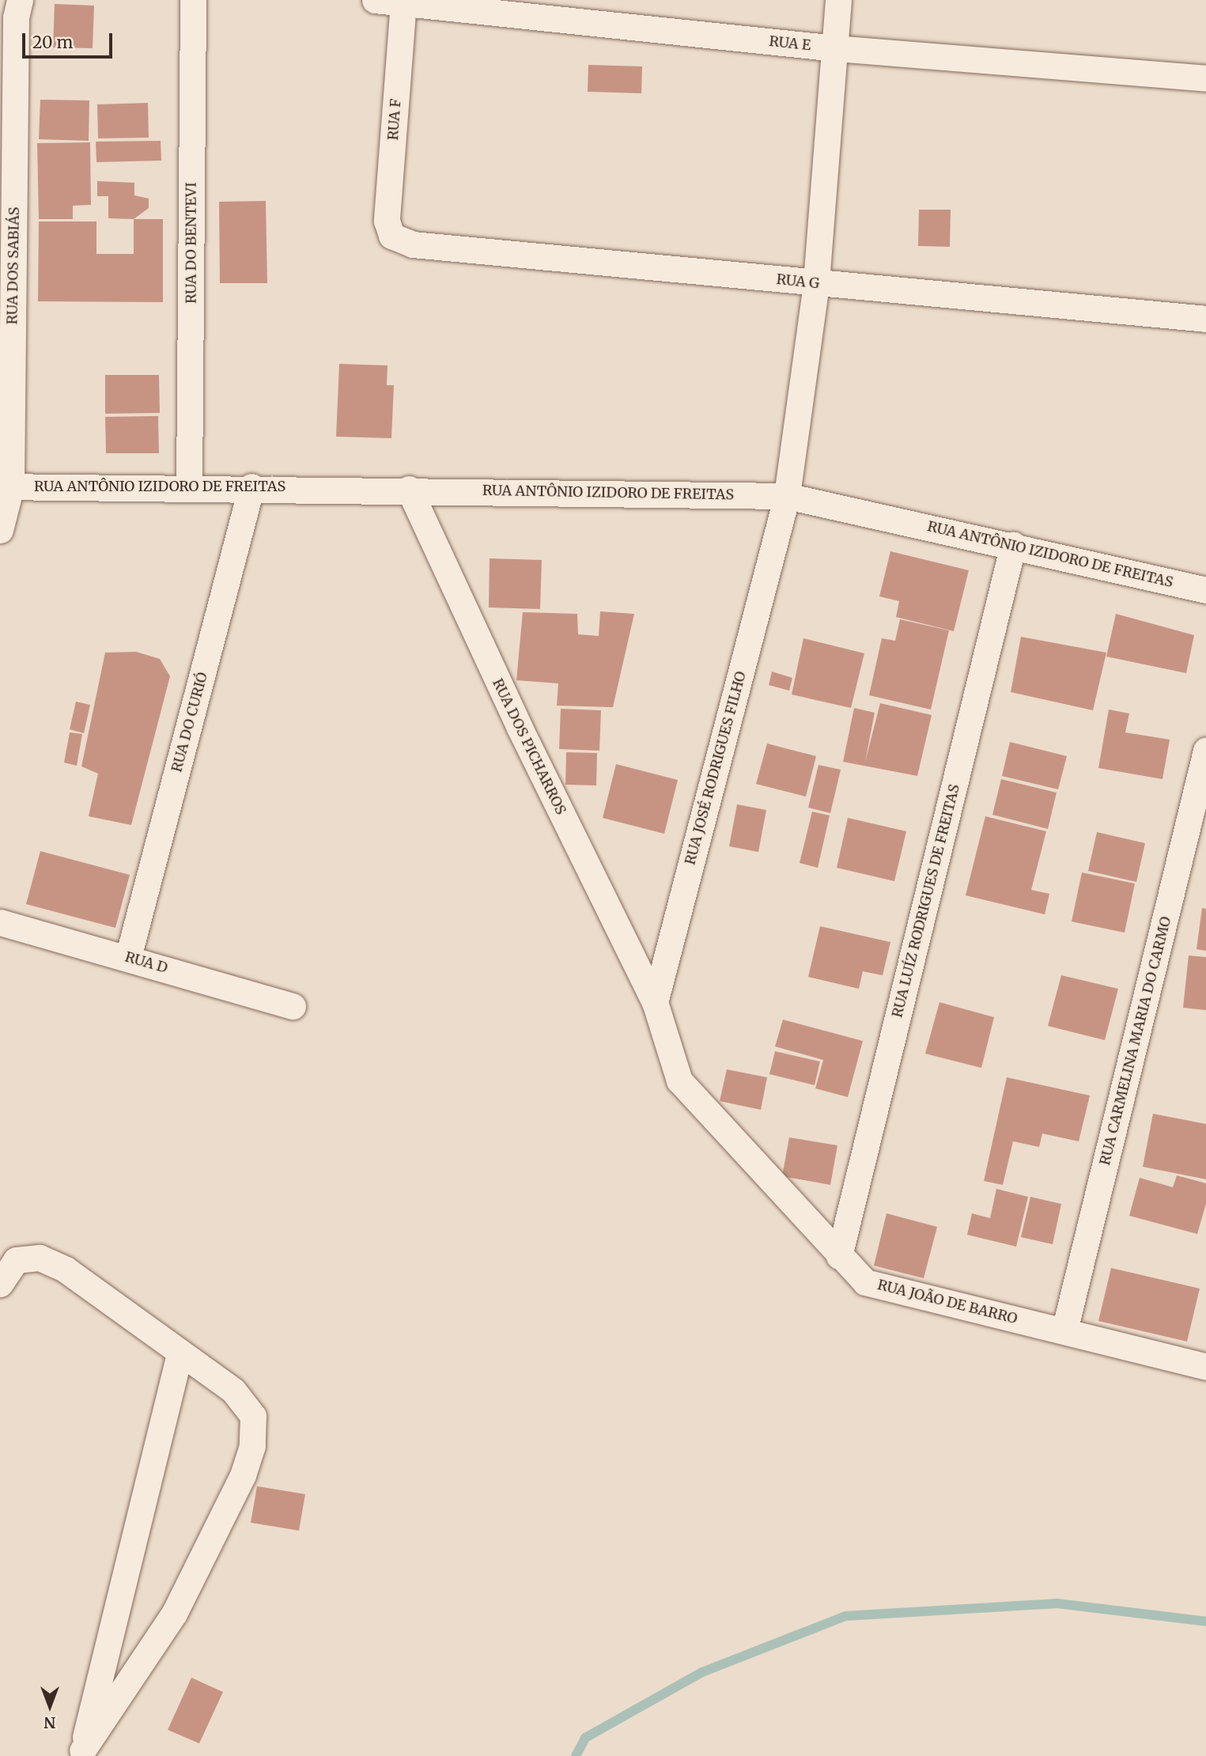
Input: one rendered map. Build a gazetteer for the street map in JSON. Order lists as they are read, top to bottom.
{
  "streets": {
    "street": [
      "RUA E",
      "RUA F",
      "RUA DO BENTEVI",
      "RUA DOS SABIÁS",
      "RUA G",
      "RUA ANTÔNIO IZIDORO DE FREITAS",
      "RUA DO CURIÓ",
      "RUA DOS PICHARROS",
      "RUA JOSÉ RODRIGUES FILHO",
      "RUA LUÍZ RODRIGUES DE FREITAS",
      "RUA D",
      "RUA CARMELINA MARIA DO CARMO",
      "RUA JOÃO DE BARRO"
    ]
  },
  "crossings": [
    ["RUA E", "RUA F"],
    ["RUA E", "RUA JOSÉ RODRIGUES FILHO"],
    ["RUA F", "RUA G"],
    ["RUA DO BENTEVI", "RUA ANTÔNIO IZIDORO DE FREITAS"],
    ["RUA DOS SABIÁS", "RUA ANTÔNIO IZIDORO DE FREITAS"],
    ["RUA G", "RUA JOSÉ RODRIGUES FILHO"],
    ["RUA ANTÔNIO IZIDORO DE FREITAS", "RUA DO CURIÓ"],
    ["RUA ANTÔNIO IZIDORO DE FREITAS", "RUA DOS PICHARROS"],
    ["RUA ANTÔNIO IZIDORO DE FREITAS", "RUA JOSÉ RODRIGUES FILHO"],
    ["RUA ANTÔNIO IZIDORO DE FREITAS", "RUA LUÍZ RODRIGUES DE FREITAS"],
    ["RUA DO CURIÓ", "RUA D"],
    ["RUA DOS PICHARROS", "RUA JOSÉ RODRIGUES FILHO"],
    ["RUA DOS PICHARROS", "RUA JOÃO DE BARRO"],
    ["RUA JOSÉ RODRIGUES FILHO", "RUA JOÃO DE BARRO"],
    ["RUA LUÍZ RODRIGUES DE FREITAS", "RUA JOÃO DE BARRO"],
    ["RUA CARMELINA MARIA DO CARMO", "RUA JOÃO DE BARRO"]
  ],
  "scale_bar": "20 m",
  "north": "bottom"
}
